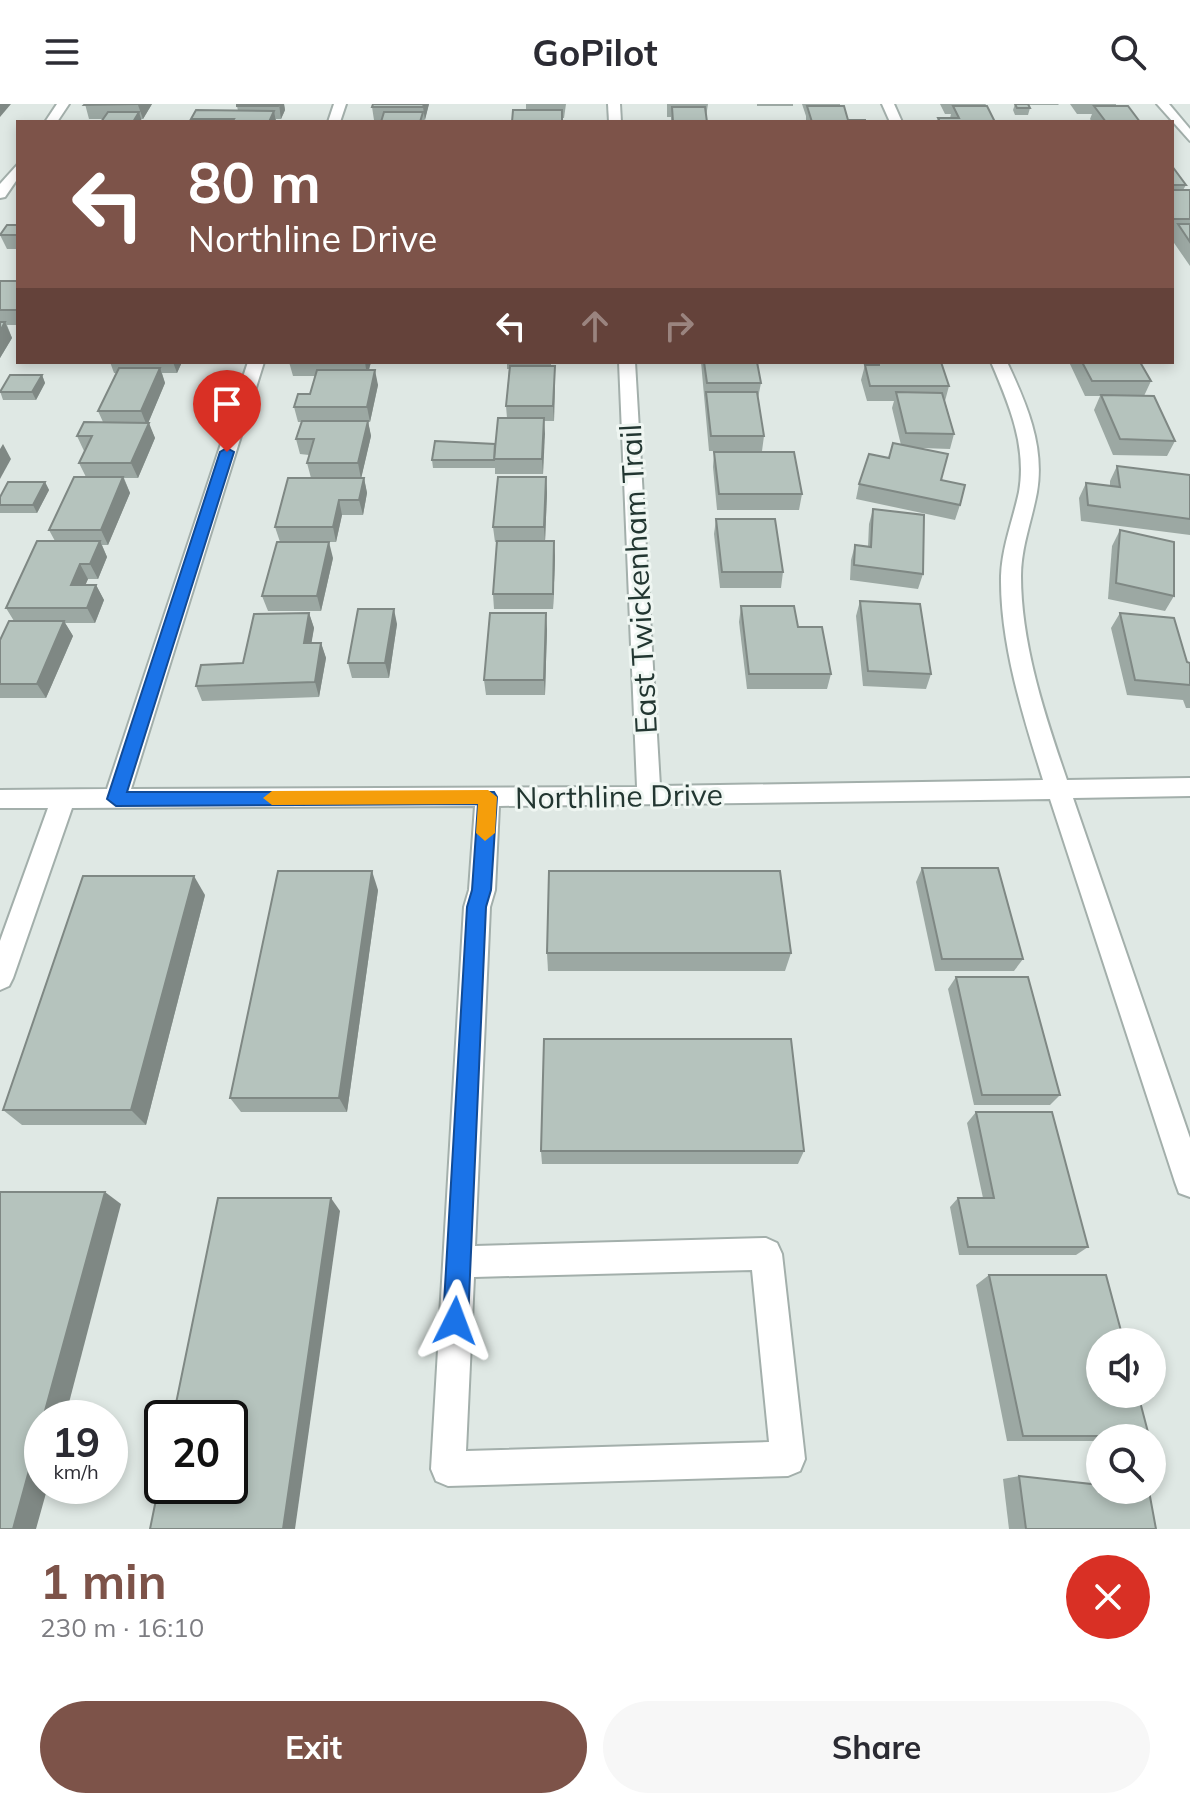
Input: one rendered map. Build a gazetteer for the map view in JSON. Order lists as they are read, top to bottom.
{
  "streets": {
    "street": ["East Twickenham Trail", "Northline Drive"]
  },
  "crossings": [
    ["East Twickenham Trail", "Northline Drive"]
  ],
  "page": {
    "header": "GoPilot",
    "turn": ["80 m", "Northline Drive"],
    "speed": "19 km/h",
    "limit": "20",
    "heading": ["1 min", "230 m · 16:10"],
    "buttons": ["Exit", "Share"]
  }
}
